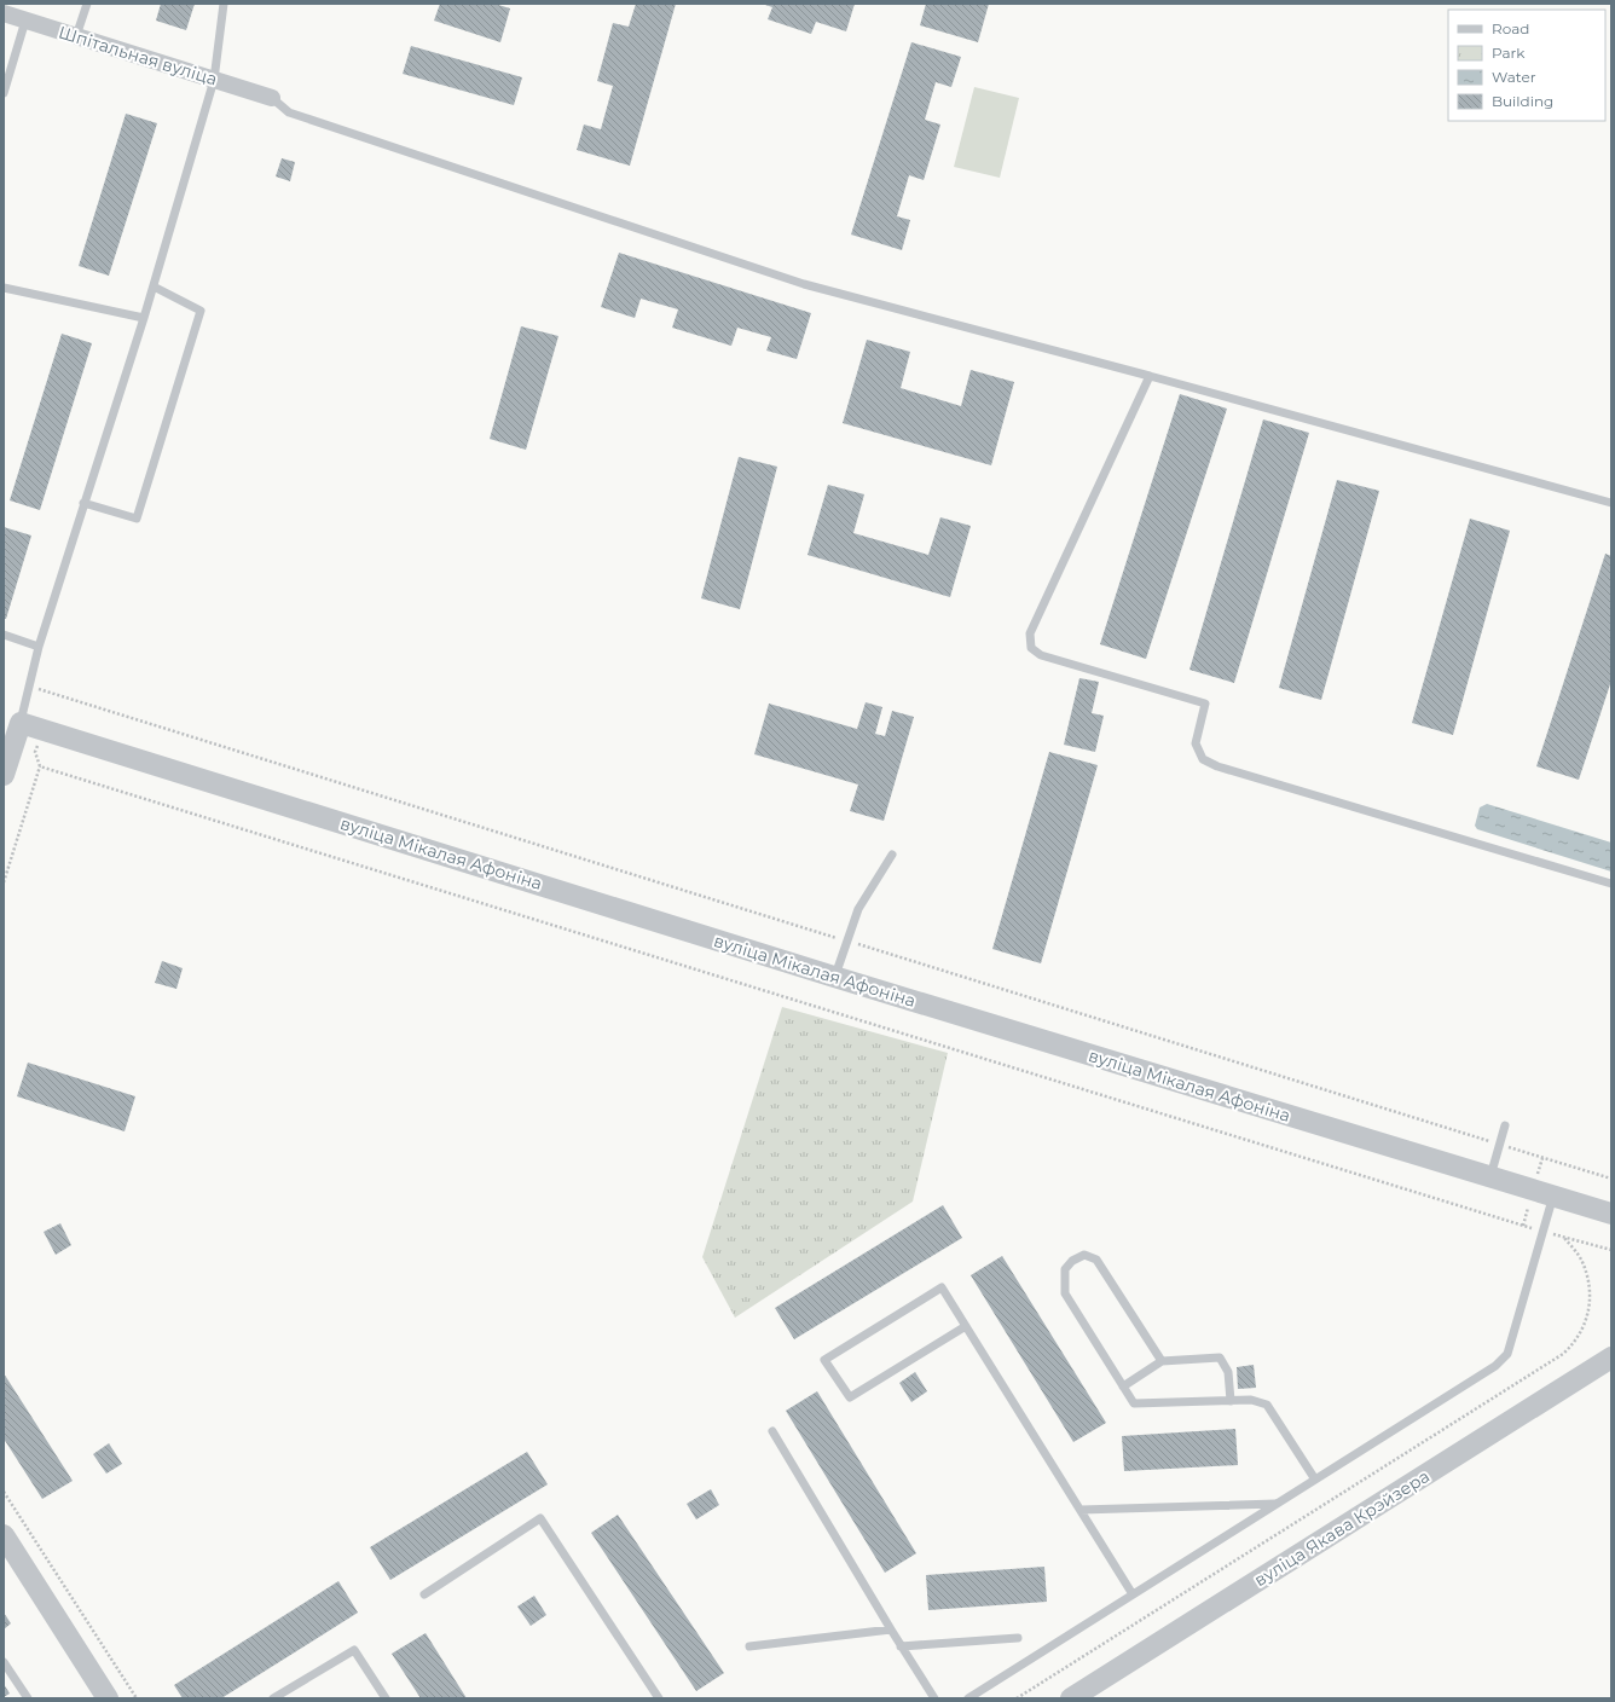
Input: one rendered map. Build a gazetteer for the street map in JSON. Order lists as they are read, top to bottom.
{
  "streets": {
    "street": ["Шпітальная вуліца", "вуліца Мікалая Афоніна", "вуліца Якава Крэйзера"]
  },
  "legend": [
    "Road",
    "Park",
    "Water",
    "Building"
  ]
}
